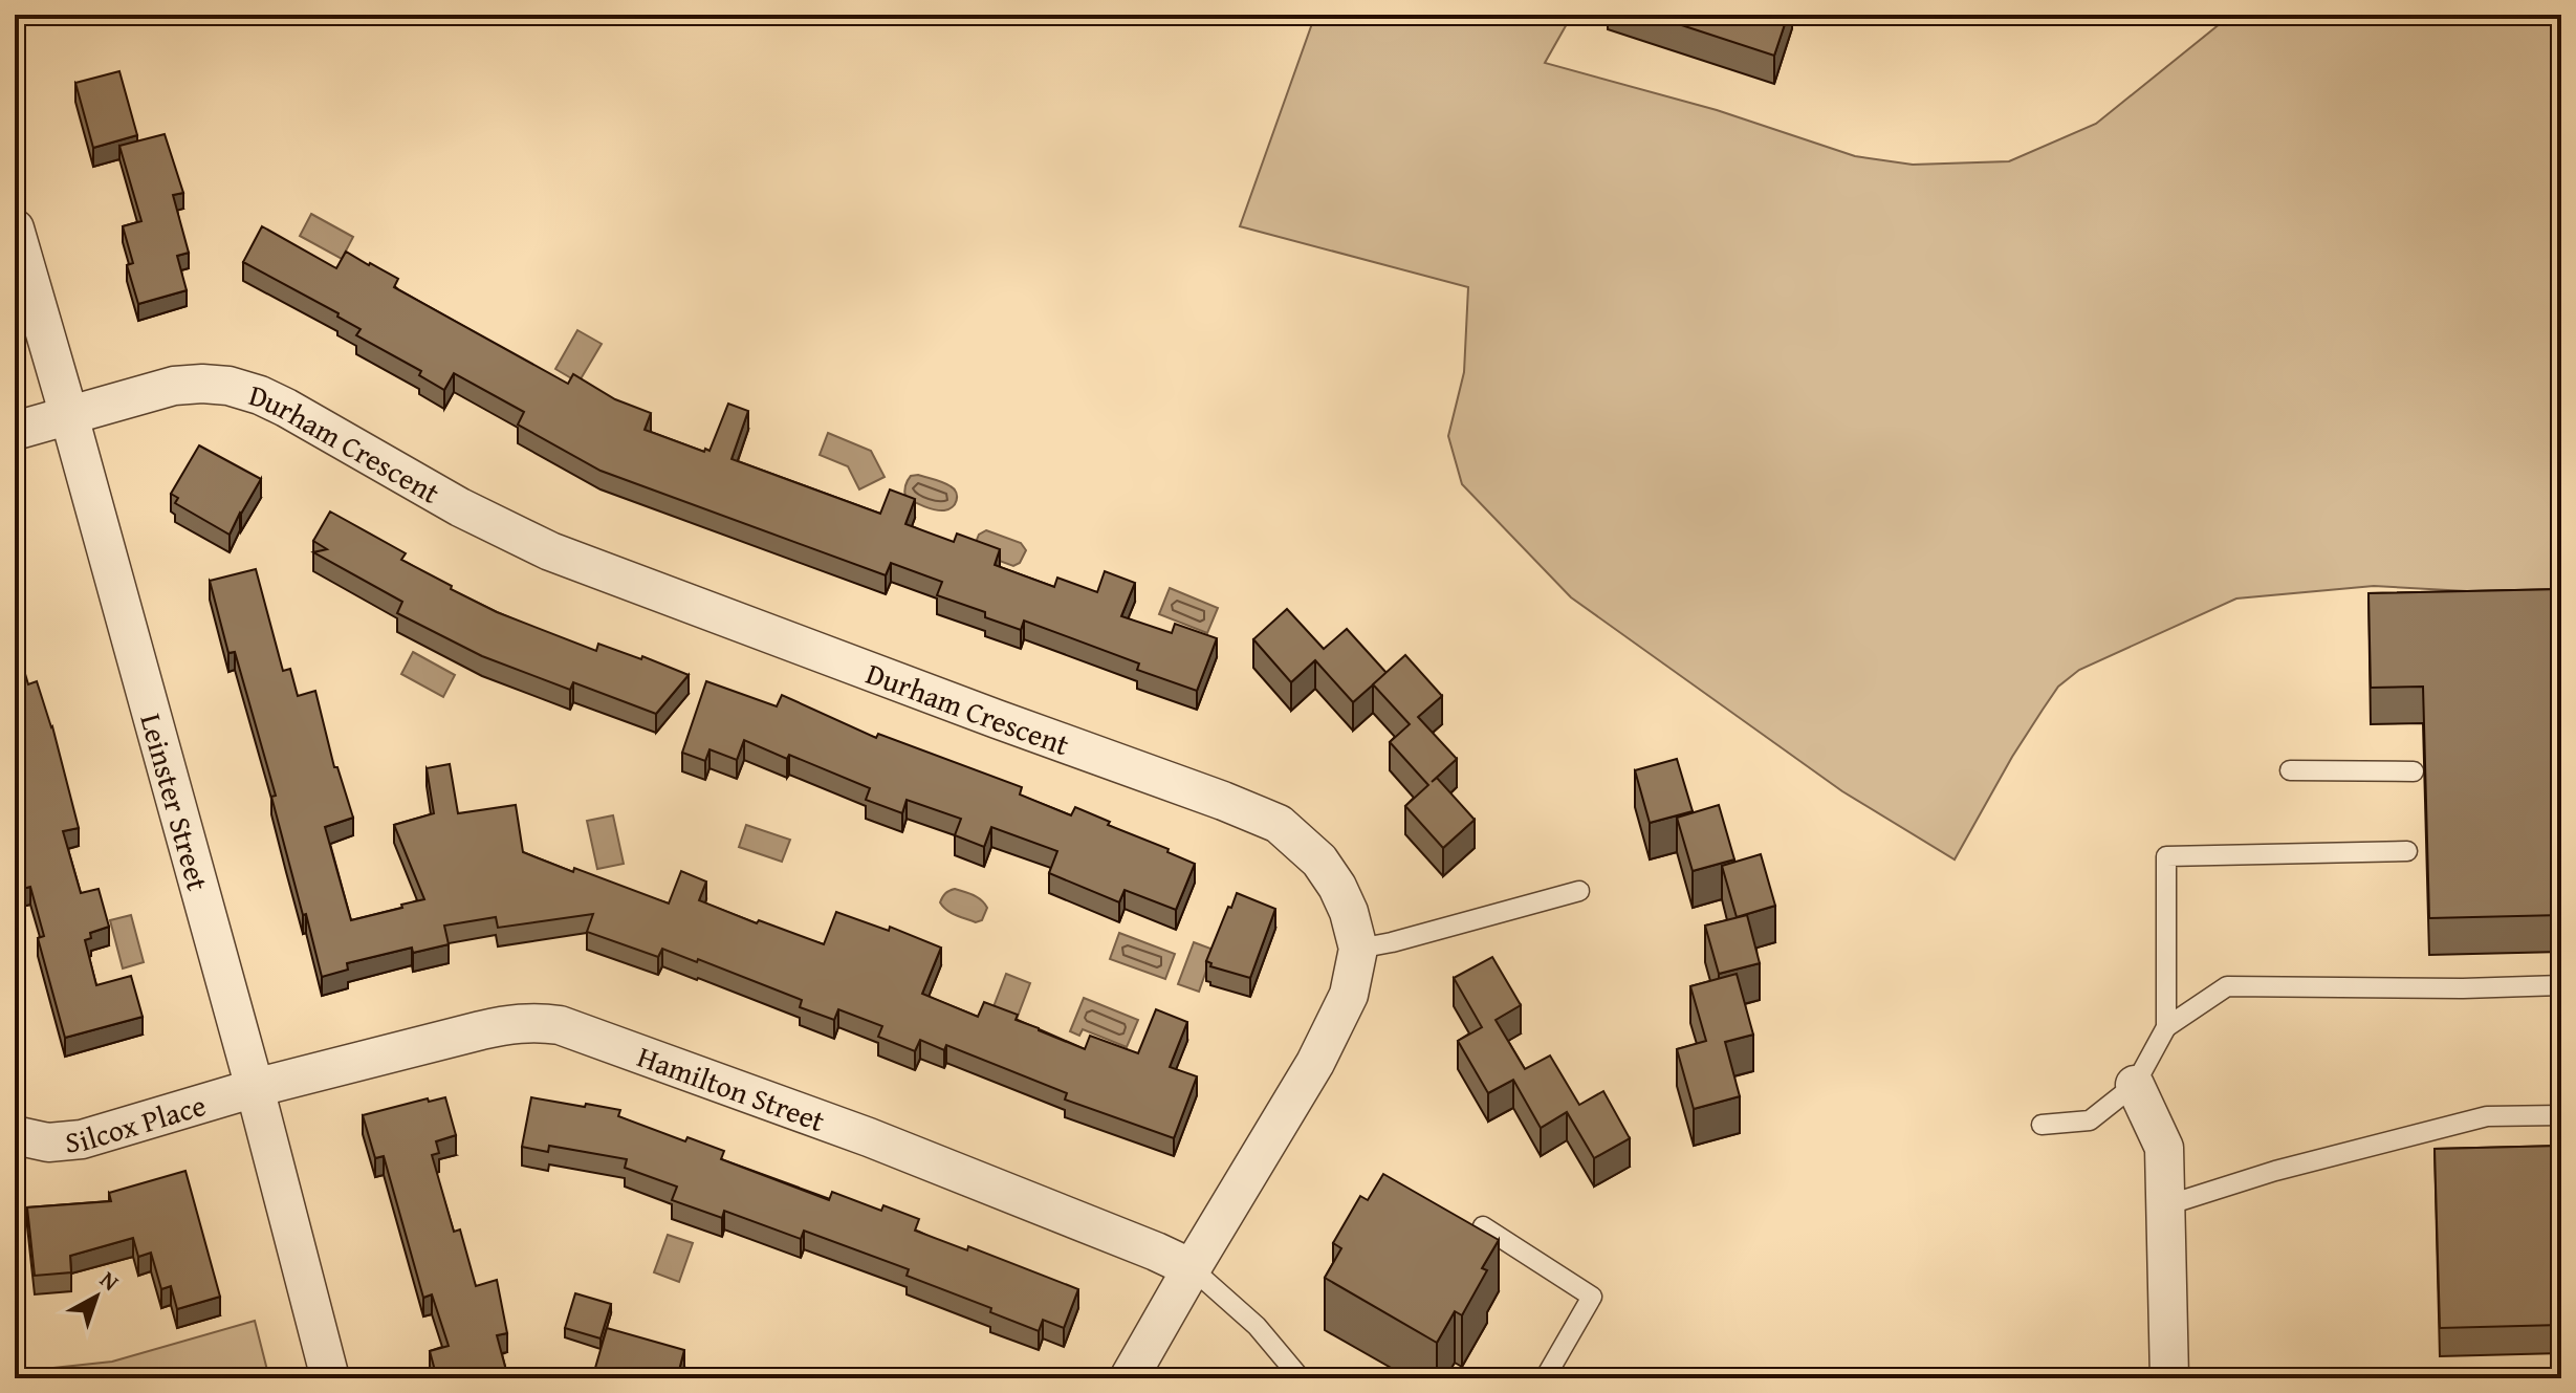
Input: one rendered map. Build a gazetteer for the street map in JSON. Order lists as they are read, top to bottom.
{
  "streets": {
    "street": [
      "Durham Crescent",
      "Leinster Street",
      "Hamilton Street",
      "Silcox Place"
    ]
  },
  "crossings": [
    ["Durham Crescent", "Leinster Street"],
    ["Durham Crescent", "Hamilton Street"],
    ["Leinster Street", "Hamilton Street"],
    ["Leinster Street", "Silcox Place"],
    ["Hamilton Street", "Silcox Place"]
  ],
  "north": "top right"
}
